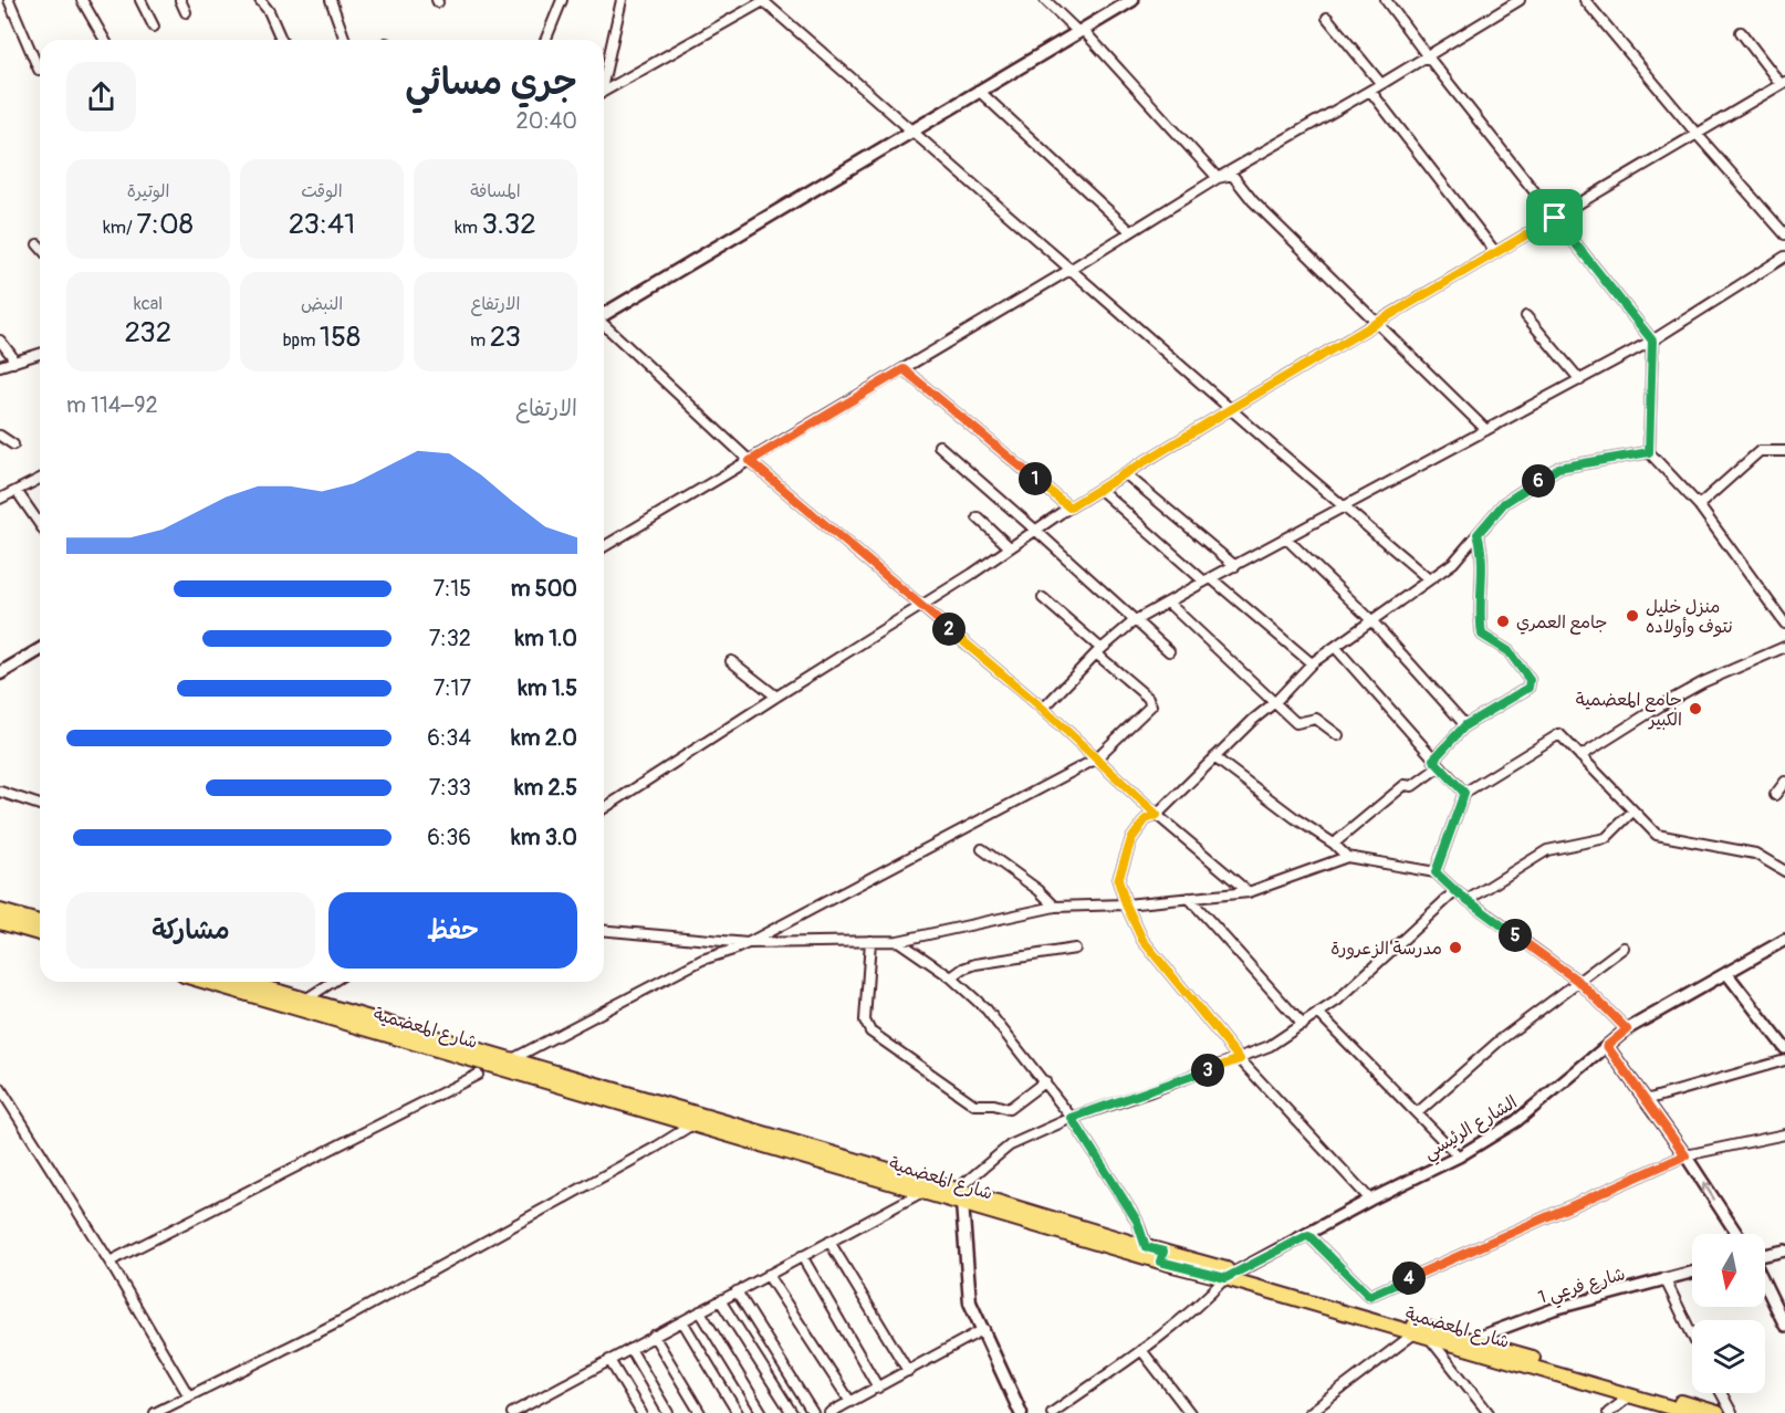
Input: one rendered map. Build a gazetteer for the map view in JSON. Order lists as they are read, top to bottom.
{
  "streets": {
    "main road": ["شارع المعضمية"],
    "street": ["الشارع الرئيسي", "شارع فرعي 1"]
  },
  "crossings": [
    ["شارع المعضمية", "الشارع الرئيسي"],
    ["شارع المعضمية", "شارع فرعي 1"]
  ],
  "places": [
    "منزل خليل نتوف وأولاده",
    "جامع العمري",
    "جامع المعضمية الكبير",
    "مدرسة الزعرورة"
  ],
  "north": "bottom",
  "page": {
    "heading": ["جري مسائي", "20:40"],
    "stats": [
      ["المسافة", "3.32 km"],
      ["الوقت", "23:41"],
      ["الوتيرة", "7:08 /km"],
      ["الارتفاع", "23 m"],
      ["النبض", "158 bpm"],
      ["kcal", "232"]
    ],
    "chart": ["الارتفاع", "92–114 m"],
    "pins": [
      "1",
      "6",
      "2",
      "5",
      "3",
      "4"
    ],
    "list": [
      {
        "name": "500 m",
        "note": "7:15"
      },
      {
        "name": "1.0 km",
        "note": "7:32"
      },
      {
        "name": "1.5 km",
        "note": "7:17"
      },
      {
        "name": "2.0 km",
        "note": "6:34"
      },
      {
        "name": "2.5 km",
        "note": "7:33"
      },
      {
        "name": "3.0 km",
        "note": "6:36"
      }
    ],
    "buttons": ["حفظ", "مشاركة"]
  }
}
